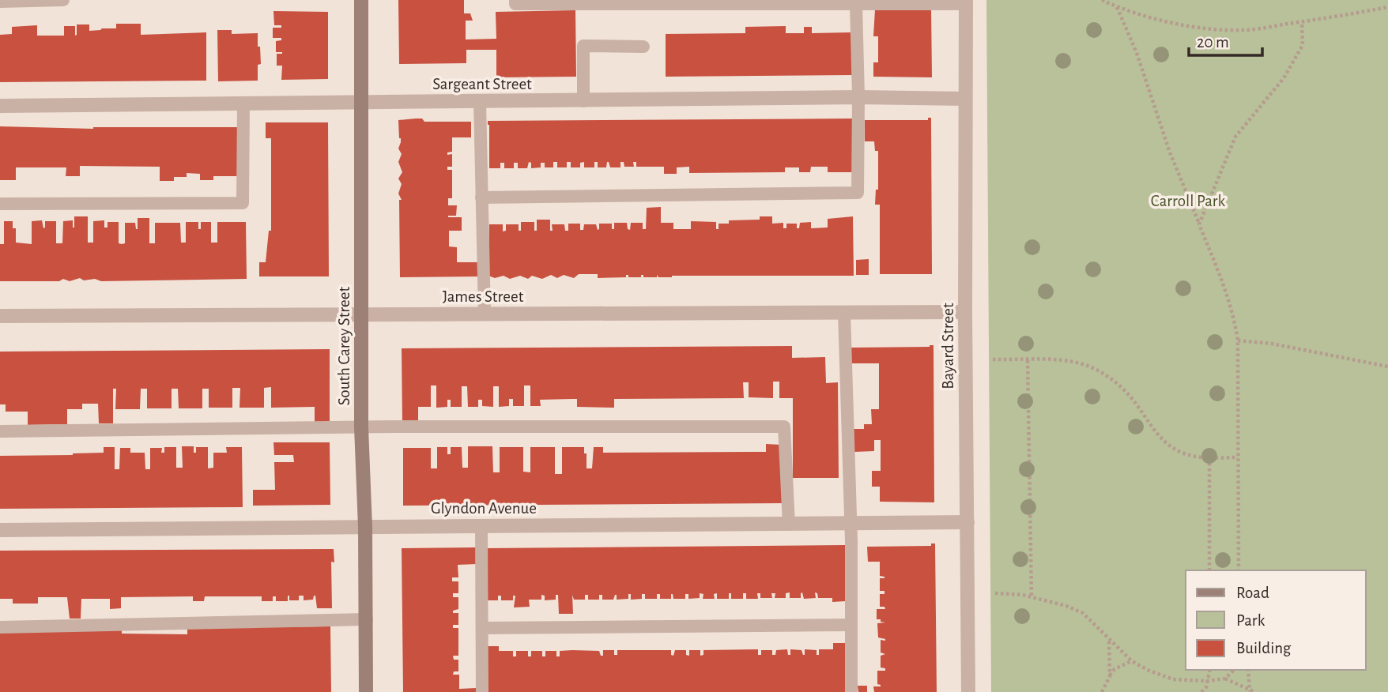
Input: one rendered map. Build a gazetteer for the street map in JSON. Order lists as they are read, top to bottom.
{
  "streets": {
    "main road": ["South Carey Street"],
    "street": [
      "Sargeant Street",
      "James Street",
      "Bayard Street",
      "Glyndon Avenue"
    ]
  },
  "crossings": [
    ["Sargeant Street", "South Carey Street"],
    ["Sargeant Street", "Bayard Street"],
    ["James Street", "South Carey Street"],
    ["James Street", "Bayard Street"],
    ["South Carey Street", "Glyndon Avenue"],
    ["Bayard Street", "Glyndon Avenue"]
  ],
  "parks": ["Carroll Park"],
  "legend": ["Road", "Park", "Building"],
  "scale_bar": "20 m"
}
